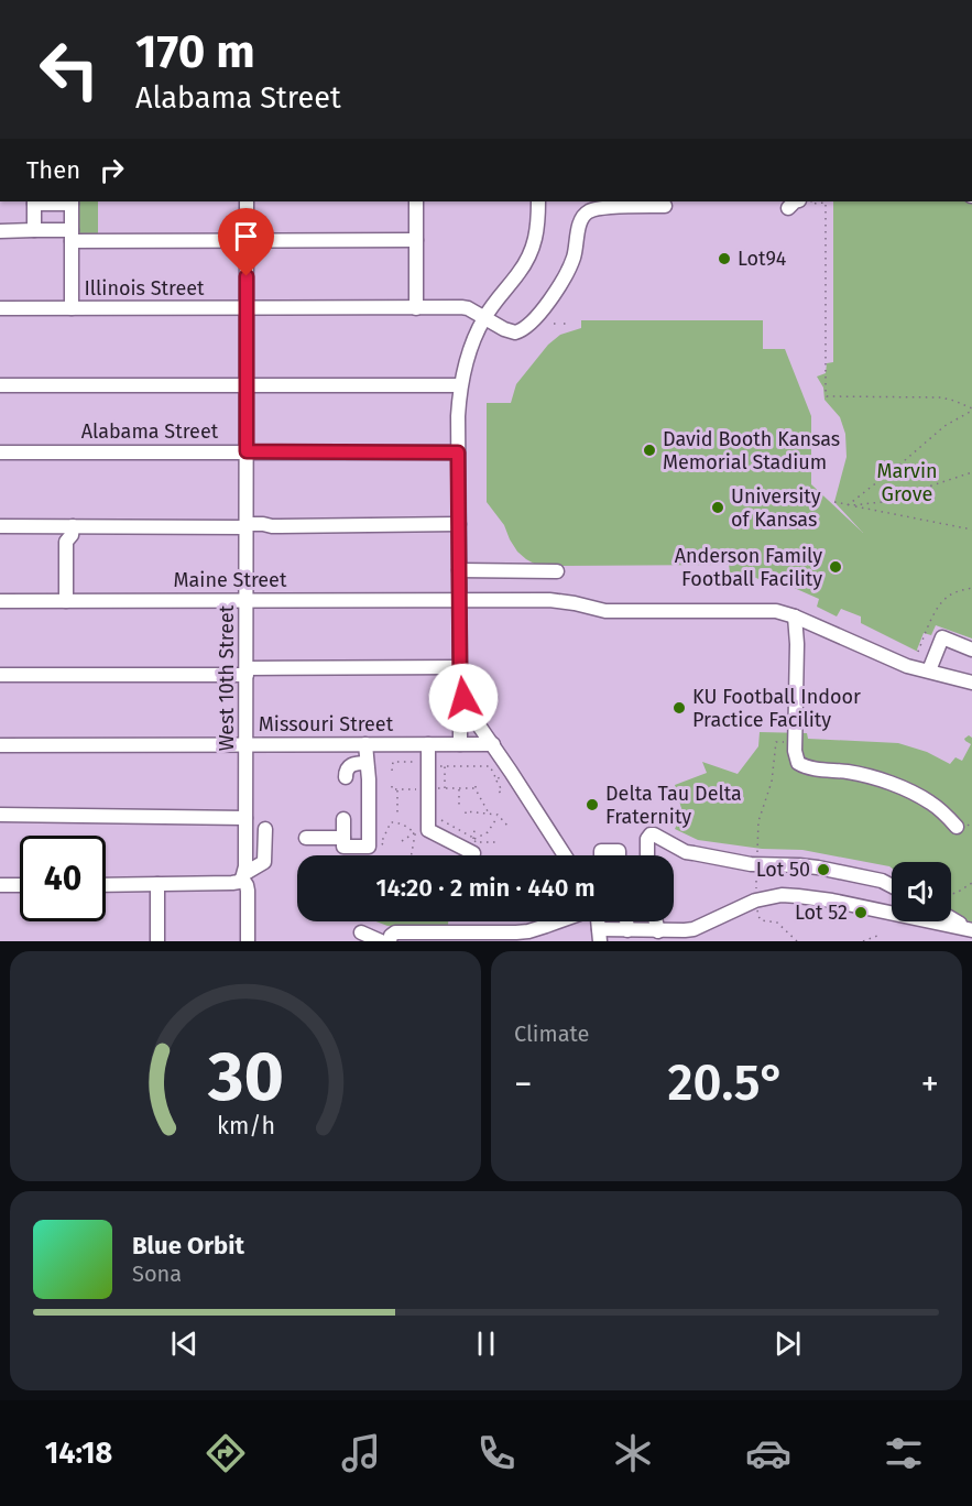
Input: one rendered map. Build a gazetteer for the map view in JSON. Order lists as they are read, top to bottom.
{
  "streets": {
    "street": [
      "Illinois Street",
      "Alabama Street",
      "Maine Street",
      "West 10th Street",
      "Missouri Street"
    ]
  },
  "crossings": [
    ["Illinois Street", "West 10th Street"],
    ["Alabama Street", "West 10th Street"],
    ["Maine Street", "West 10th Street"],
    ["West 10th Street", "Missouri Street"]
  ],
  "parks": ["Marvin Grove"],
  "places": [
    "Lot94",
    "David Booth Kansas Memorial Stadium",
    "University of Kansas",
    "Anderson Family Football Facility",
    "KU Football Indoor Practice Facility",
    "Delta Tau Delta Fraternity",
    "Lot 50",
    "Lot 52"
  ],
  "page": {
    "turn": ["170 m", "Alabama Street"],
    "then": "Then",
    "limit": "40",
    "trip": "14:20 · 2 min · 440 m",
    "tile": "Climate",
    "heat": ["−", "20.5°", "+"],
    "song": ["Blue Orbit", "Sona"],
    "tabs": "14:18",
    "gauge": ["30", "km/h"]
  }
}
